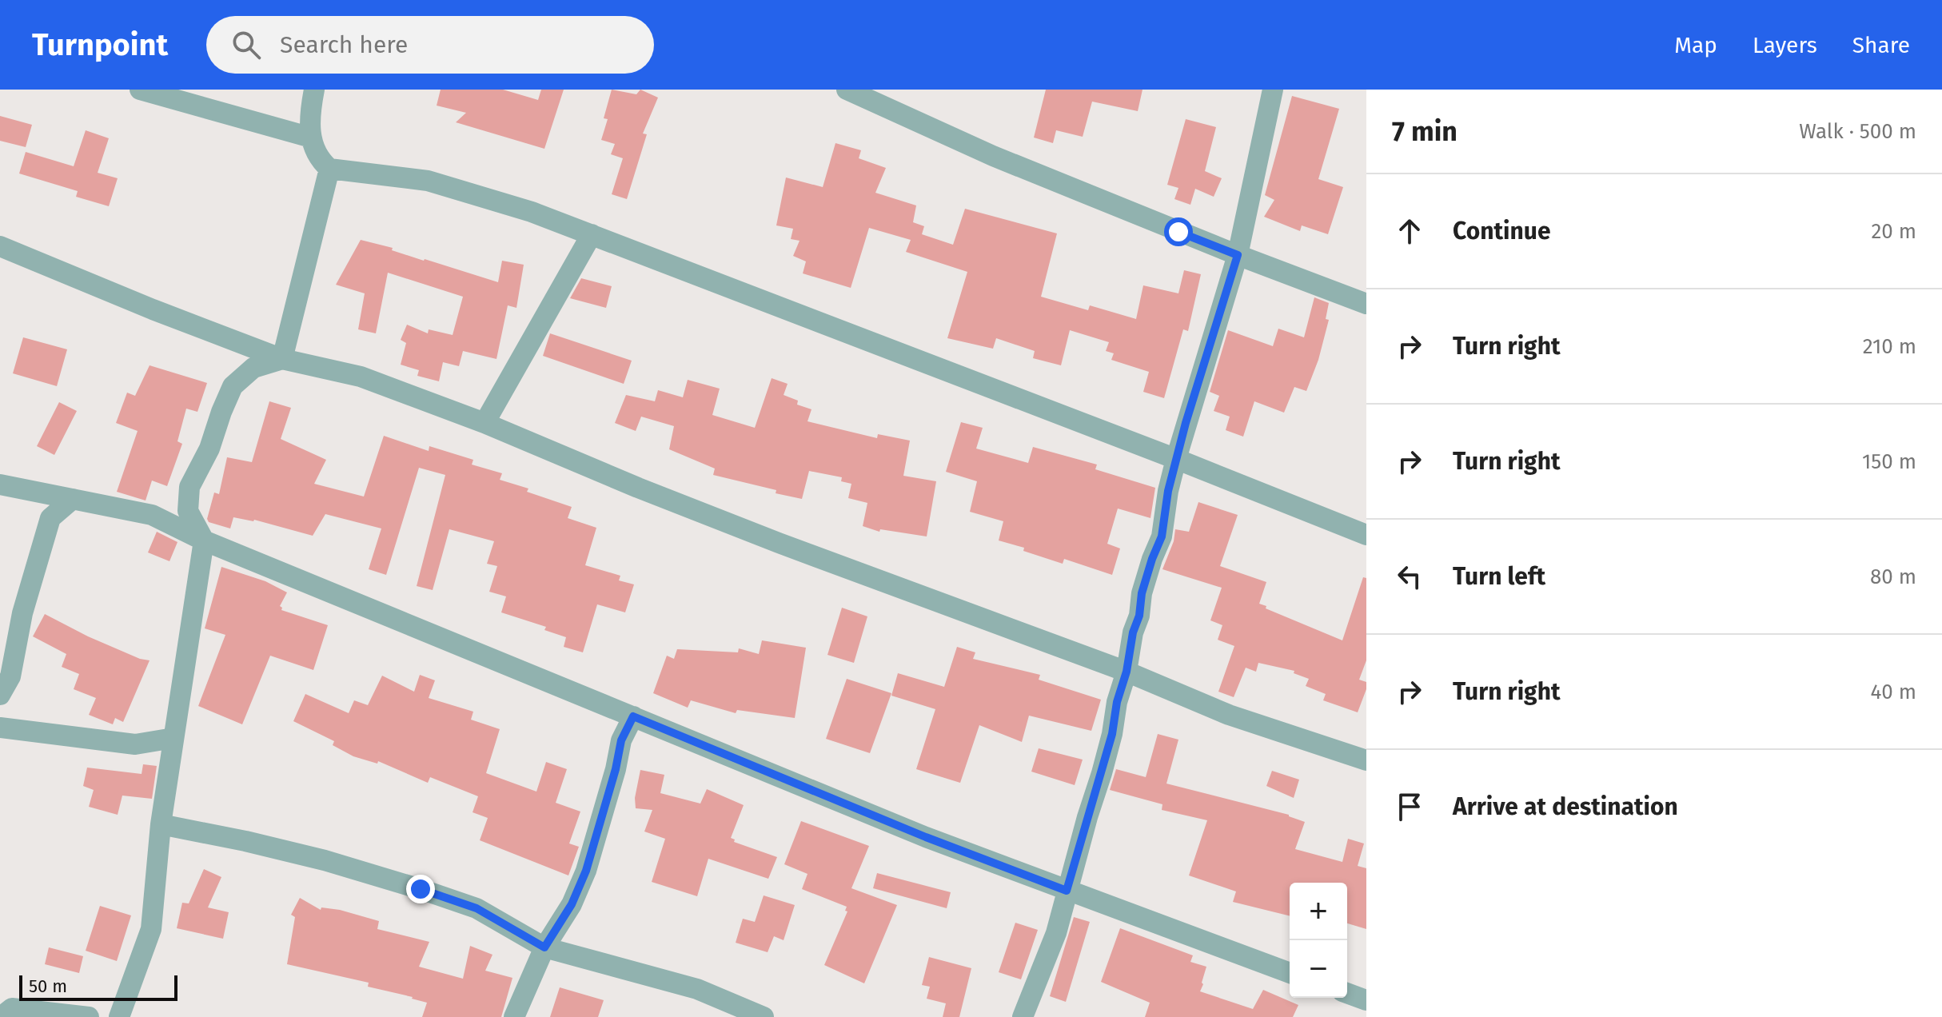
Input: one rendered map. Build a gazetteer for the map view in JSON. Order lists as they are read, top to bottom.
{
  "scale_bar": "50 m",
  "page": {
    "header": "Turnpoint",
    "search": "Search here",
    "nav": ["Map", "Layers", "Share"],
    "heading": ["7 min", "Walk · 500 m"],
    "list": [
      ["Continue", "20 m"],
      ["Turn right", "210 m"],
      ["Turn right", "150 m"],
      ["Turn left", "80 m"],
      ["Turn right", "40 m"],
      "Arrive at destination"
    ],
    "map_buttons": ["+", "−"],
    "scale": "50 m"
  }
}
